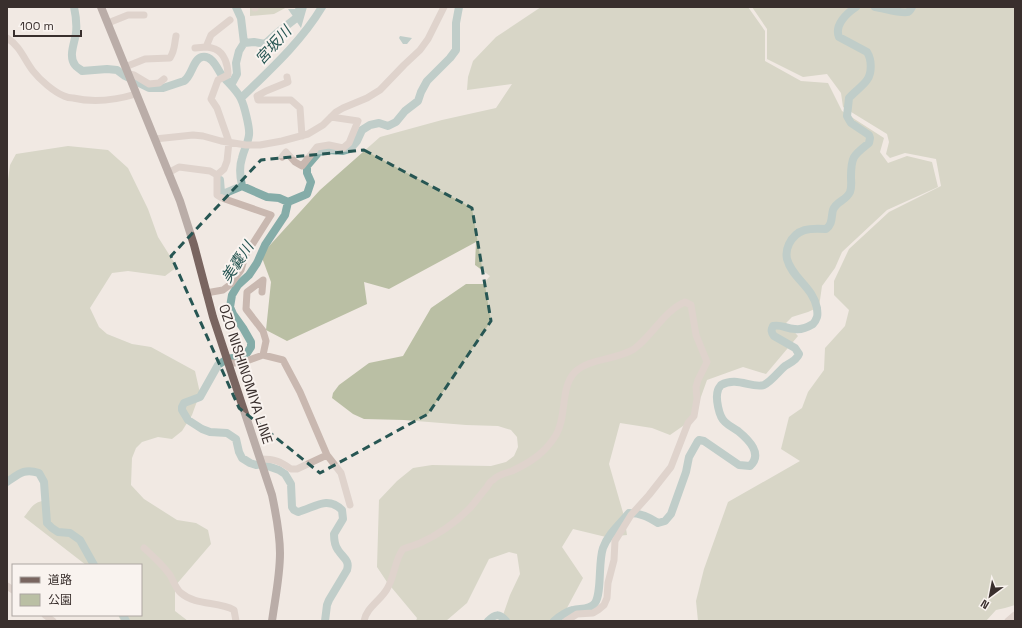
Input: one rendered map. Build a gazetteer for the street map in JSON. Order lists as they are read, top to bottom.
{
  "streets": {
    "main road": ["OZO NISHINOMIYA LINE"]
  },
  "water": ["宮坂川", "美嚢川"],
  "legend": ["道路", "公園"],
  "scale_bar": "100 m",
  "north": "bottom left"
}
